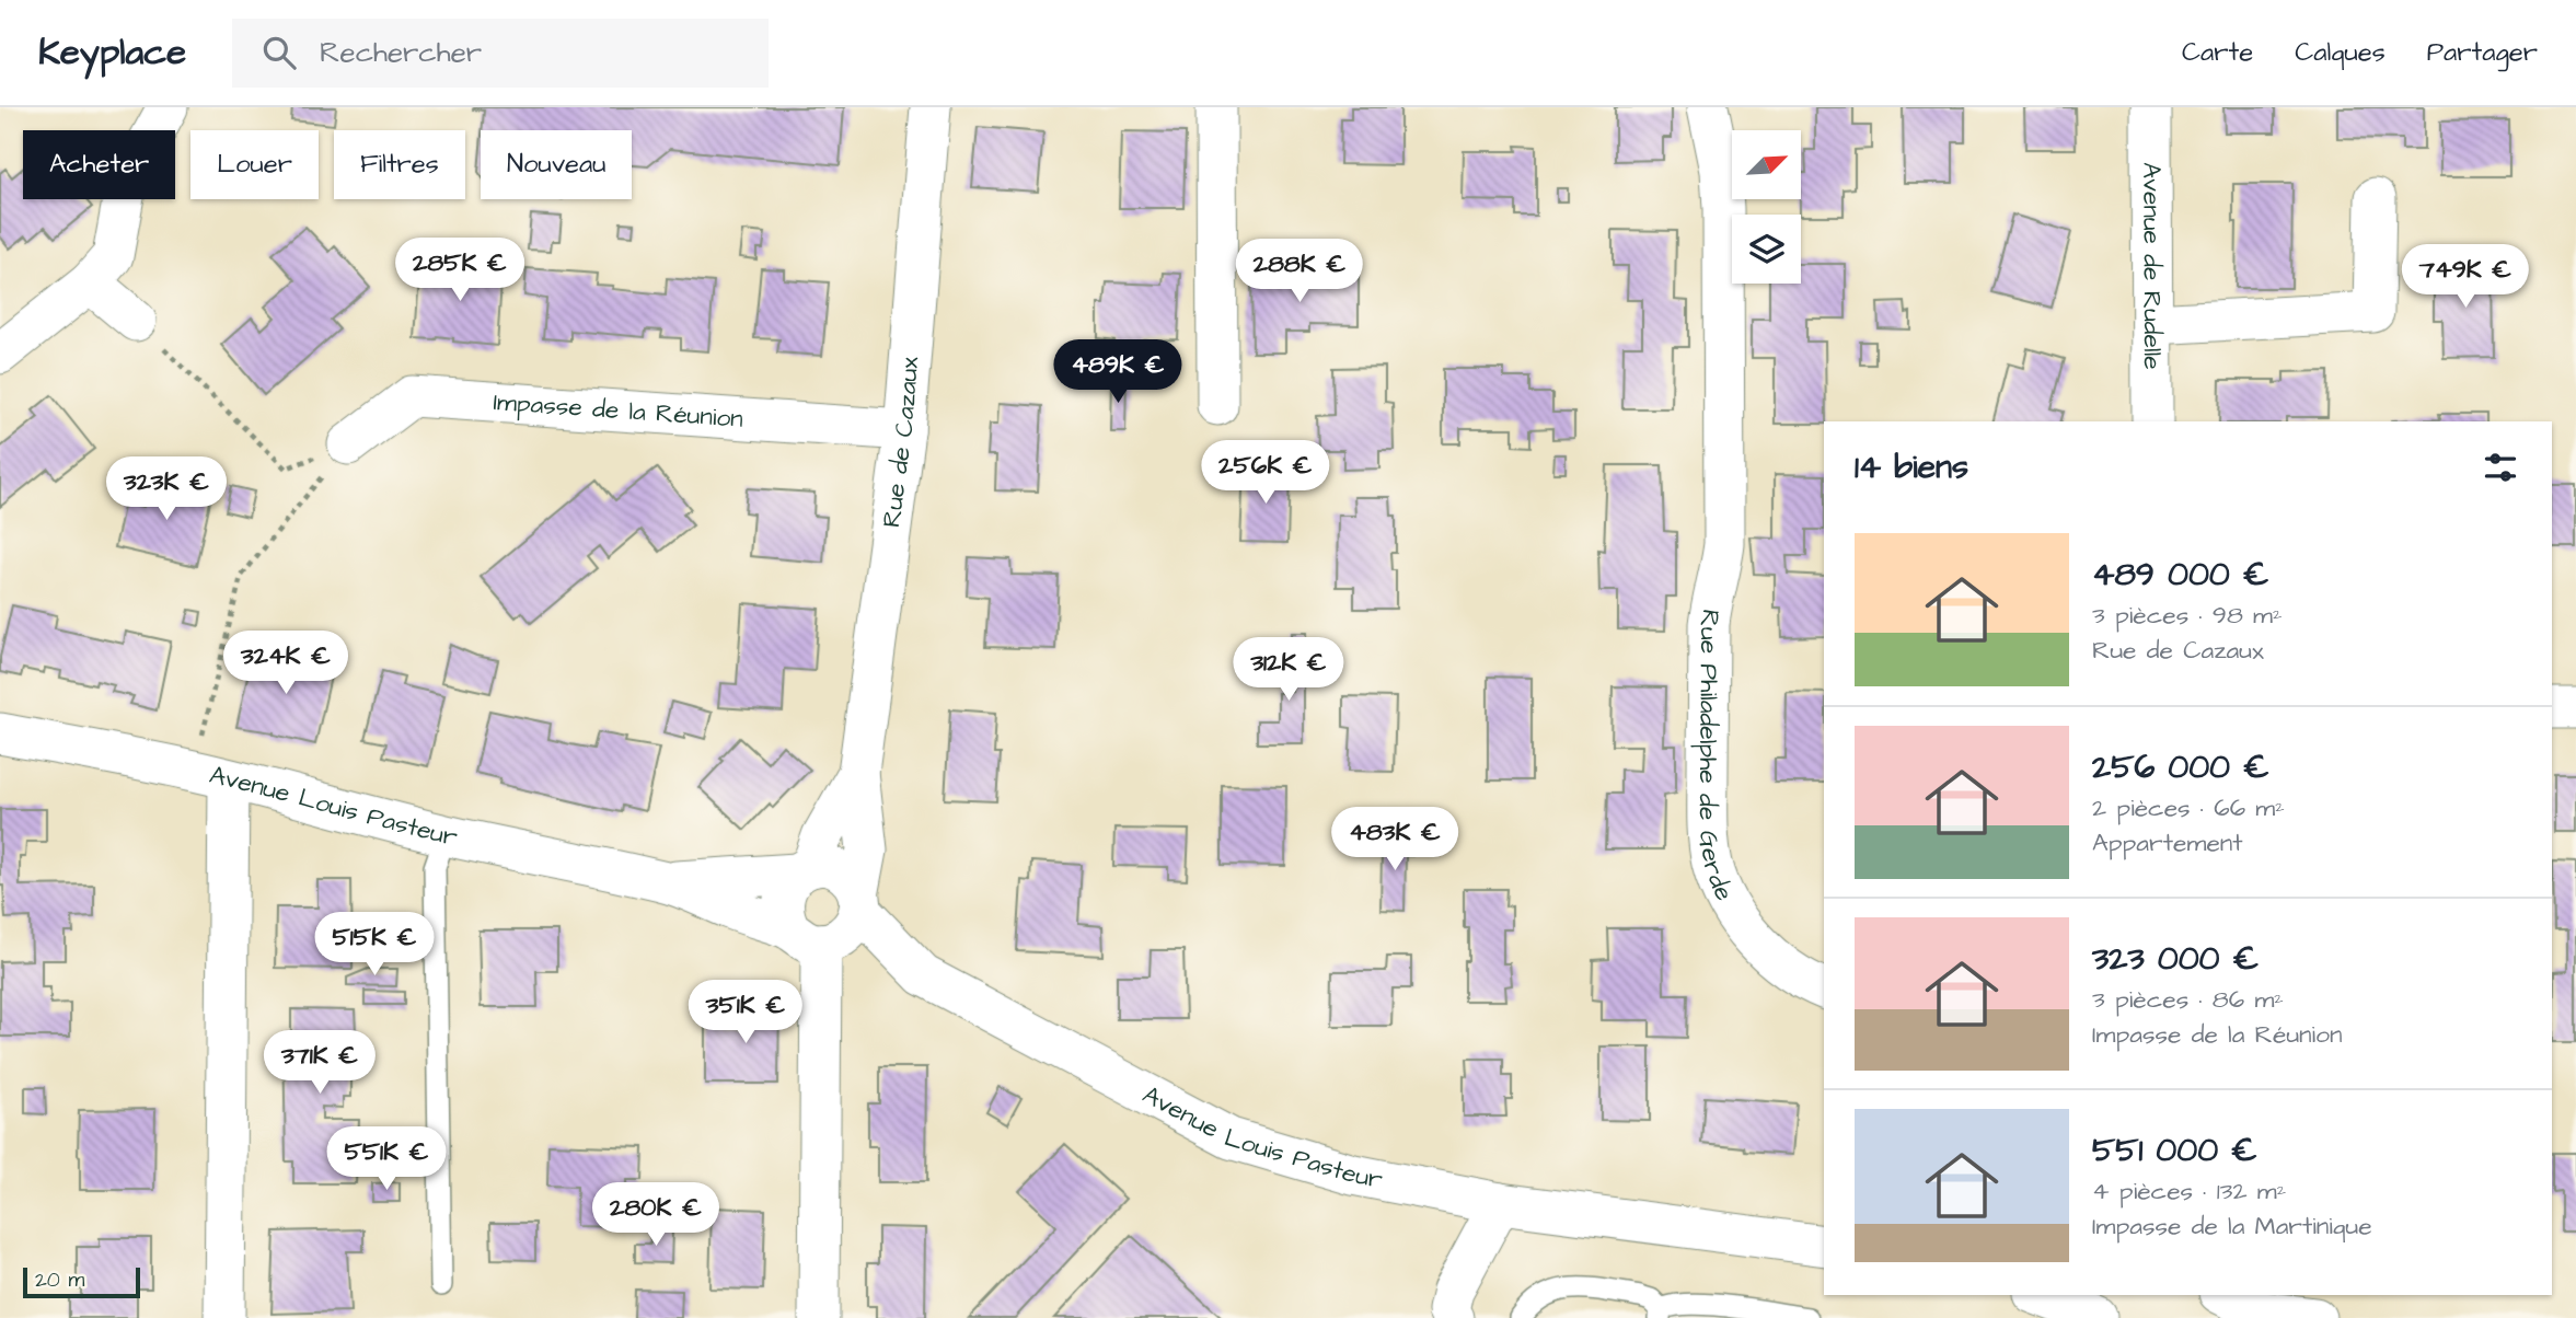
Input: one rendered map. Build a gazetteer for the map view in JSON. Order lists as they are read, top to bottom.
{
  "streets": {
    "street": [
      "Avenue de Rudelle",
      "Impasse de la Réunion",
      "Rue de Cazaux",
      "Rue Philadelphe de Gerde",
      "Avenue Louis Pasteur"
    ]
  },
  "crossings": [
    ["Impasse de la Réunion", "Rue de Cazaux"],
    ["Rue de Cazaux", "Avenue Louis Pasteur"]
  ],
  "scale_bar": "20 m",
  "north": "top right",
  "page": {
    "header": "Keyplace",
    "search": "Rechercher",
    "nav": ["Carte", "Calques", "Partager"],
    "chip": [
      "Acheter",
      "Louer",
      "Filtres",
      "Nouveau"
    ],
    "price": [
      "285K €",
      "288K €",
      "749K €",
      "489K €",
      "256K €",
      "323K €",
      "324K €",
      "312K €",
      "483K €",
      "515K €",
      "351K €",
      "371K €",
      "551K €",
      "280K €"
    ],
    "heading": "14 biens",
    "list": [
      {
        "name": "489 000 €",
        "note": "3 pièces · 98 m² · Rue de Cazaux"
      },
      {
        "name": "256 000 €",
        "note": "2 pièces · 66 m² · Appartement"
      },
      {
        "name": "323 000 €",
        "note": "3 pièces · 86 m² · Impasse de la Réunion"
      },
      {
        "name": "551 000 €",
        "note": "4 pièces · 132 m² · Impasse de la Martinique"
      }
    ],
    "scale": "20 m"
  }
}
